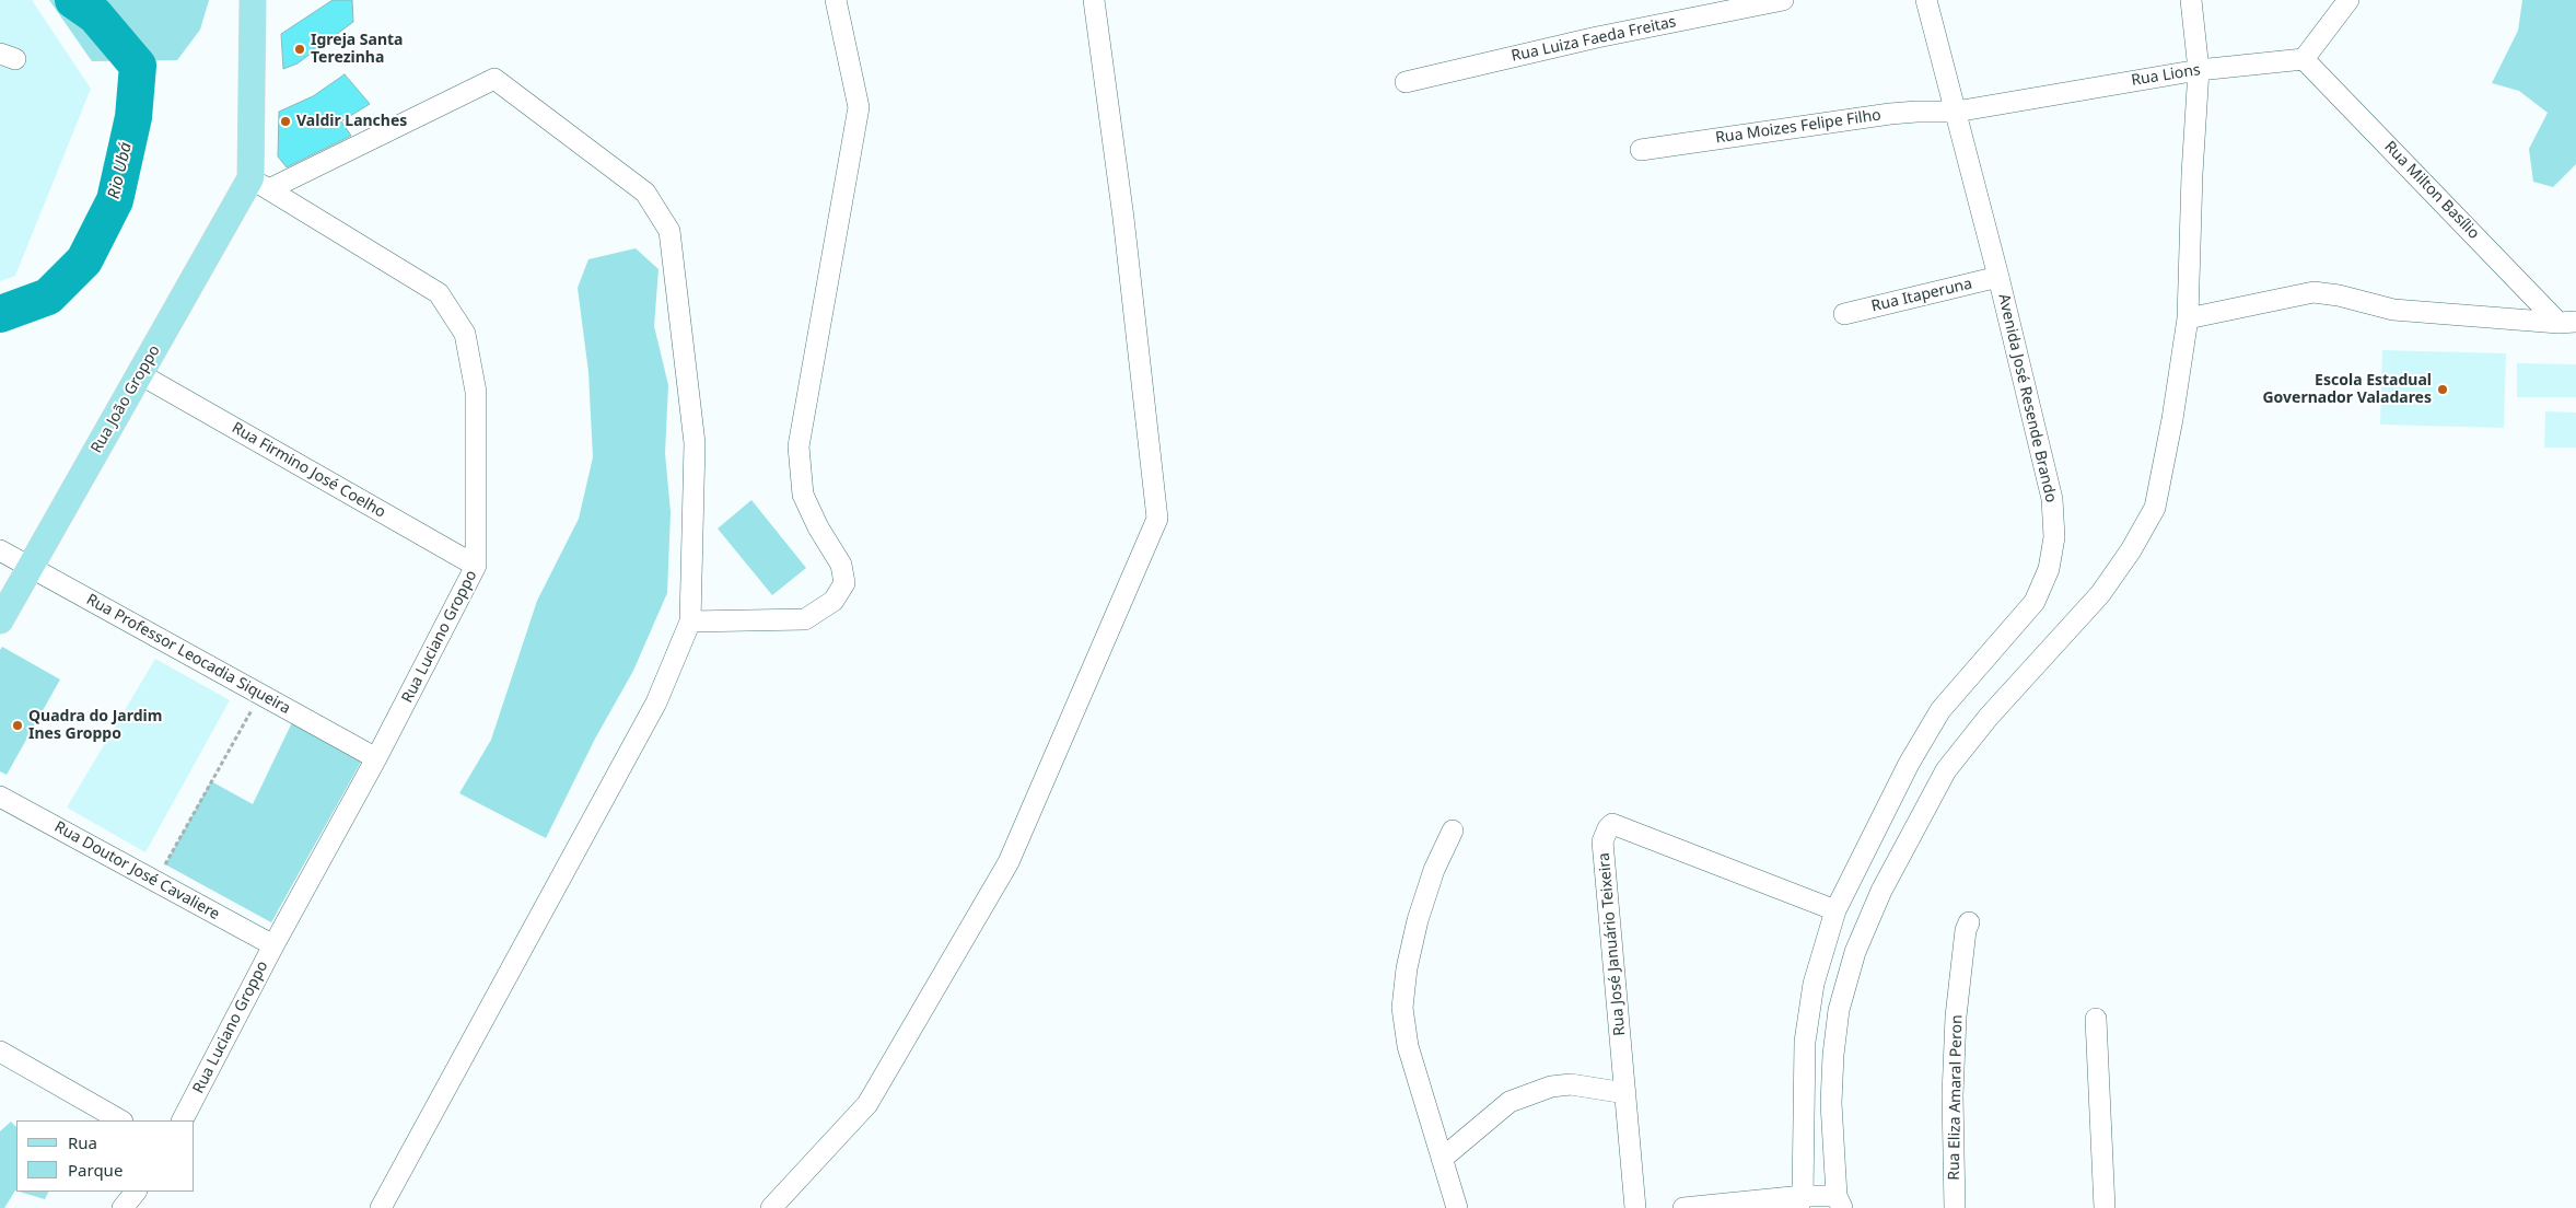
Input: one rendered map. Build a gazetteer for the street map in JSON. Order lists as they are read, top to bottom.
{
  "streets": {
    "main road": ["Rua João Groppo"],
    "street": [
      "Rua Luiza Faeda Freitas",
      "Rua Lions",
      "Rua Moizes Felipe Filho",
      "Rua Milton Basílio",
      "Rua Itaperuna",
      "Avenida José Resende Brando",
      "Rua Firmino José Coelho",
      "Rua Luciano Groppo",
      "Rua Professor Leocadia Siqueira",
      "Rua Doutor José Cavaliere",
      "Rua José Januário Teixeira",
      "Rua Eliza Amaral Peron"
    ]
  },
  "crossings": [
    ["Rua Lions", "Rua Moizes Felipe Filho"],
    ["Rua Lions", "Rua Milton Basílio"],
    ["Rua Lions", "Avenida José Resende Brando"],
    ["Rua Moizes Felipe Filho", "Avenida José Resende Brando"],
    ["Rua Itaperuna", "Avenida José Resende Brando"],
    ["Avenida José Resende Brando", "Rua José Januário Teixeira"],
    ["Rua João Groppo", "Rua Firmino José Coelho"],
    ["Rua João Groppo", "Rua Luciano Groppo"],
    ["Rua João Groppo", "Rua Professor Leocadia Siqueira"],
    ["Rua Firmino José Coelho", "Rua Luciano Groppo"],
    ["Rua Luciano Groppo", "Rua Professor Leocadia Siqueira"],
    ["Rua Luciano Groppo", "Rua Doutor José Cavaliere"]
  ],
  "water": ["Rio Ubá"],
  "places": [
    "Igreja Santa Terezinha",
    "Valdir Lanches",
    "Escola Estadual Governador Valadares",
    "Quadra do Jardim Ines Groppo"
  ],
  "legend": ["Rua", "Parque"]
}
